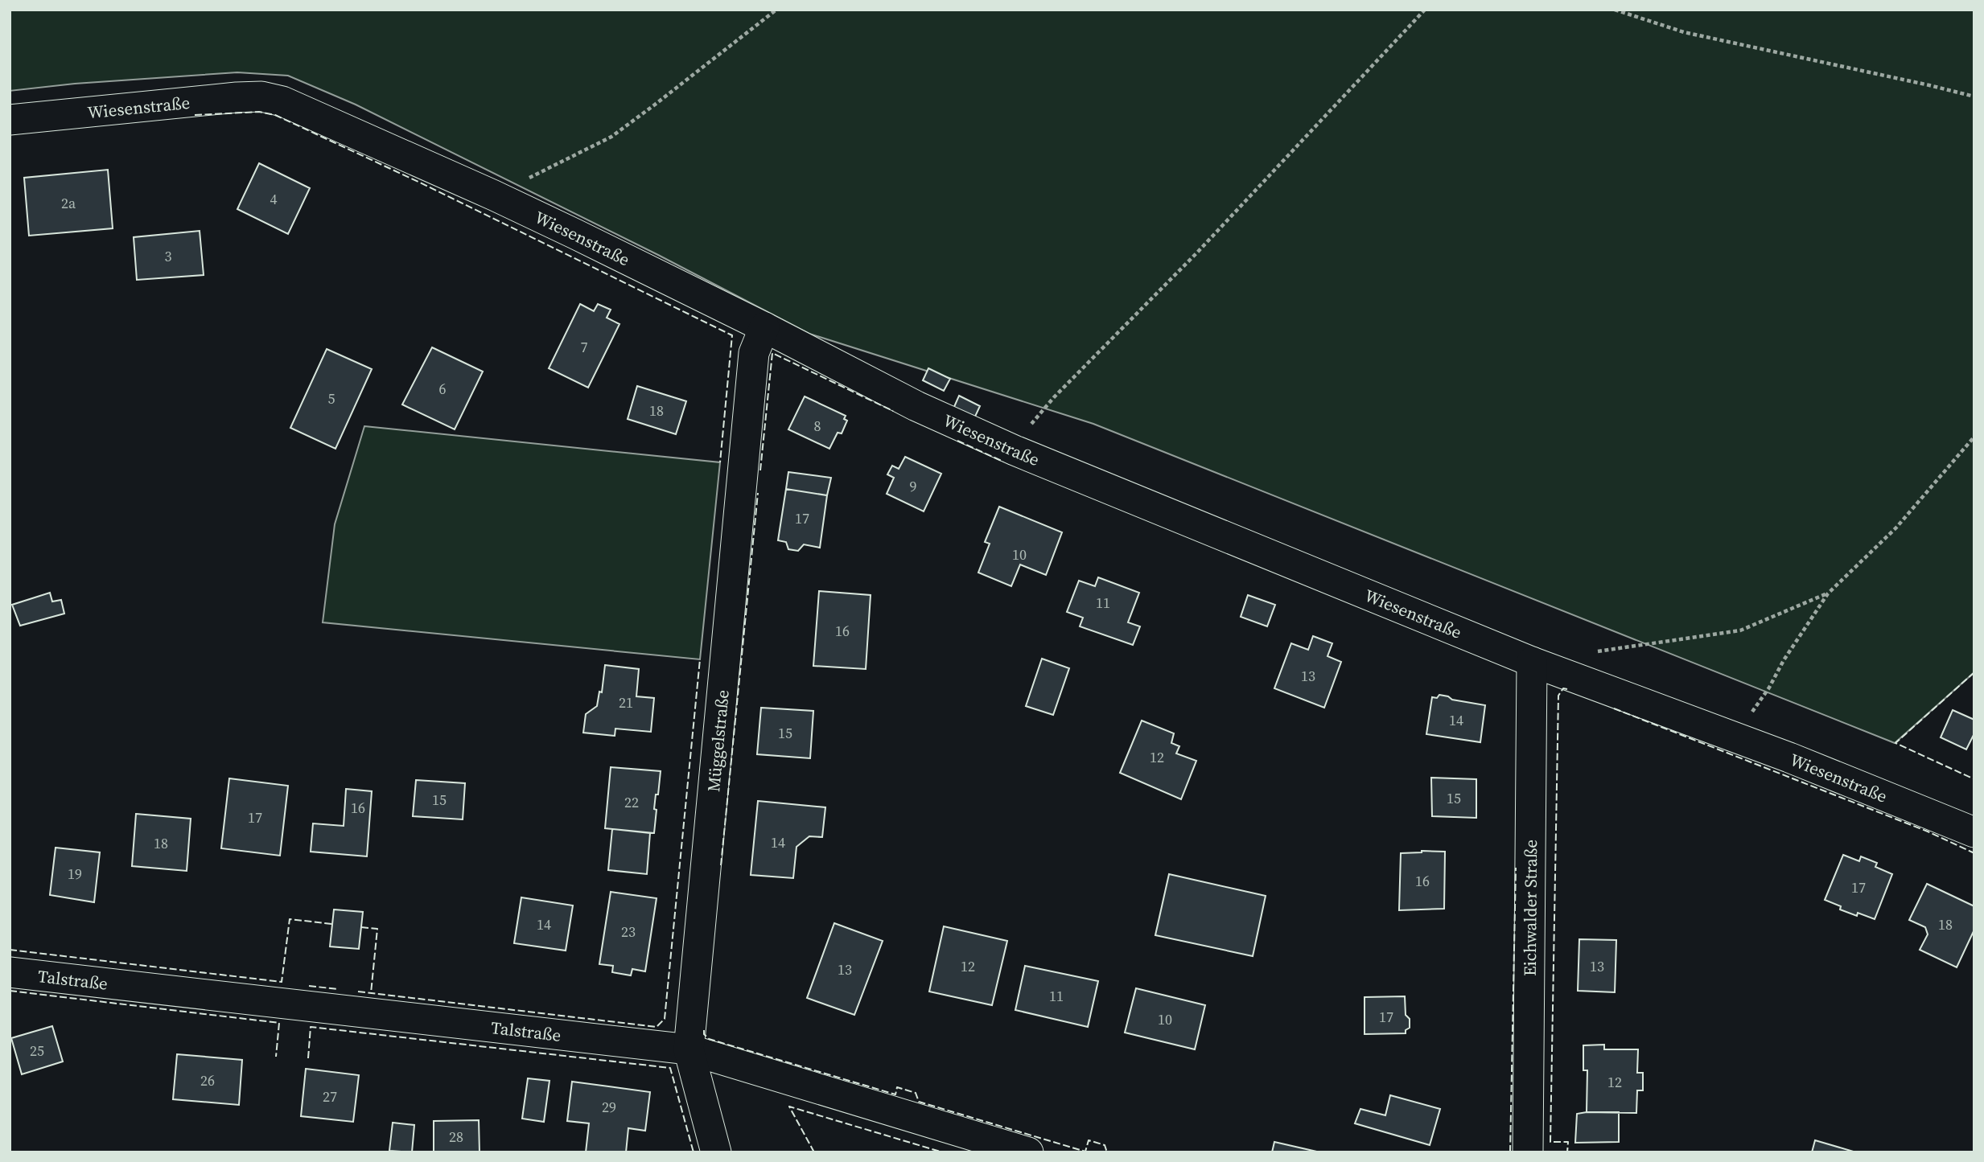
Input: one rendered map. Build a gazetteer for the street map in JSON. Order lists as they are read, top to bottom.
{
  "streets": {
    "street": [
      "Wiesenstraße",
      "Müggelstraße",
      "Eichwalder Straße",
      "Talstraße"
    ]
  },
  "crossings": [
    ["Wiesenstraße", "Müggelstraße"],
    ["Wiesenstraße", "Eichwalder Straße"],
    ["Müggelstraße", "Talstraße"]
  ],
  "house_numbers": [
    "4",
    "2a",
    "3",
    "7",
    "6",
    "5",
    "18",
    "8",
    "9",
    "17",
    "10",
    "11",
    "16",
    "13",
    "21",
    "14",
    "15",
    "12",
    "15",
    "15",
    "22",
    "16",
    "17",
    "14",
    "18",
    "19",
    "16",
    "17",
    "14",
    "18",
    "23",
    "12",
    "13",
    "13",
    "11",
    "17",
    "10",
    "25",
    "26",
    "12",
    "27",
    "29",
    "28"
  ]
}
